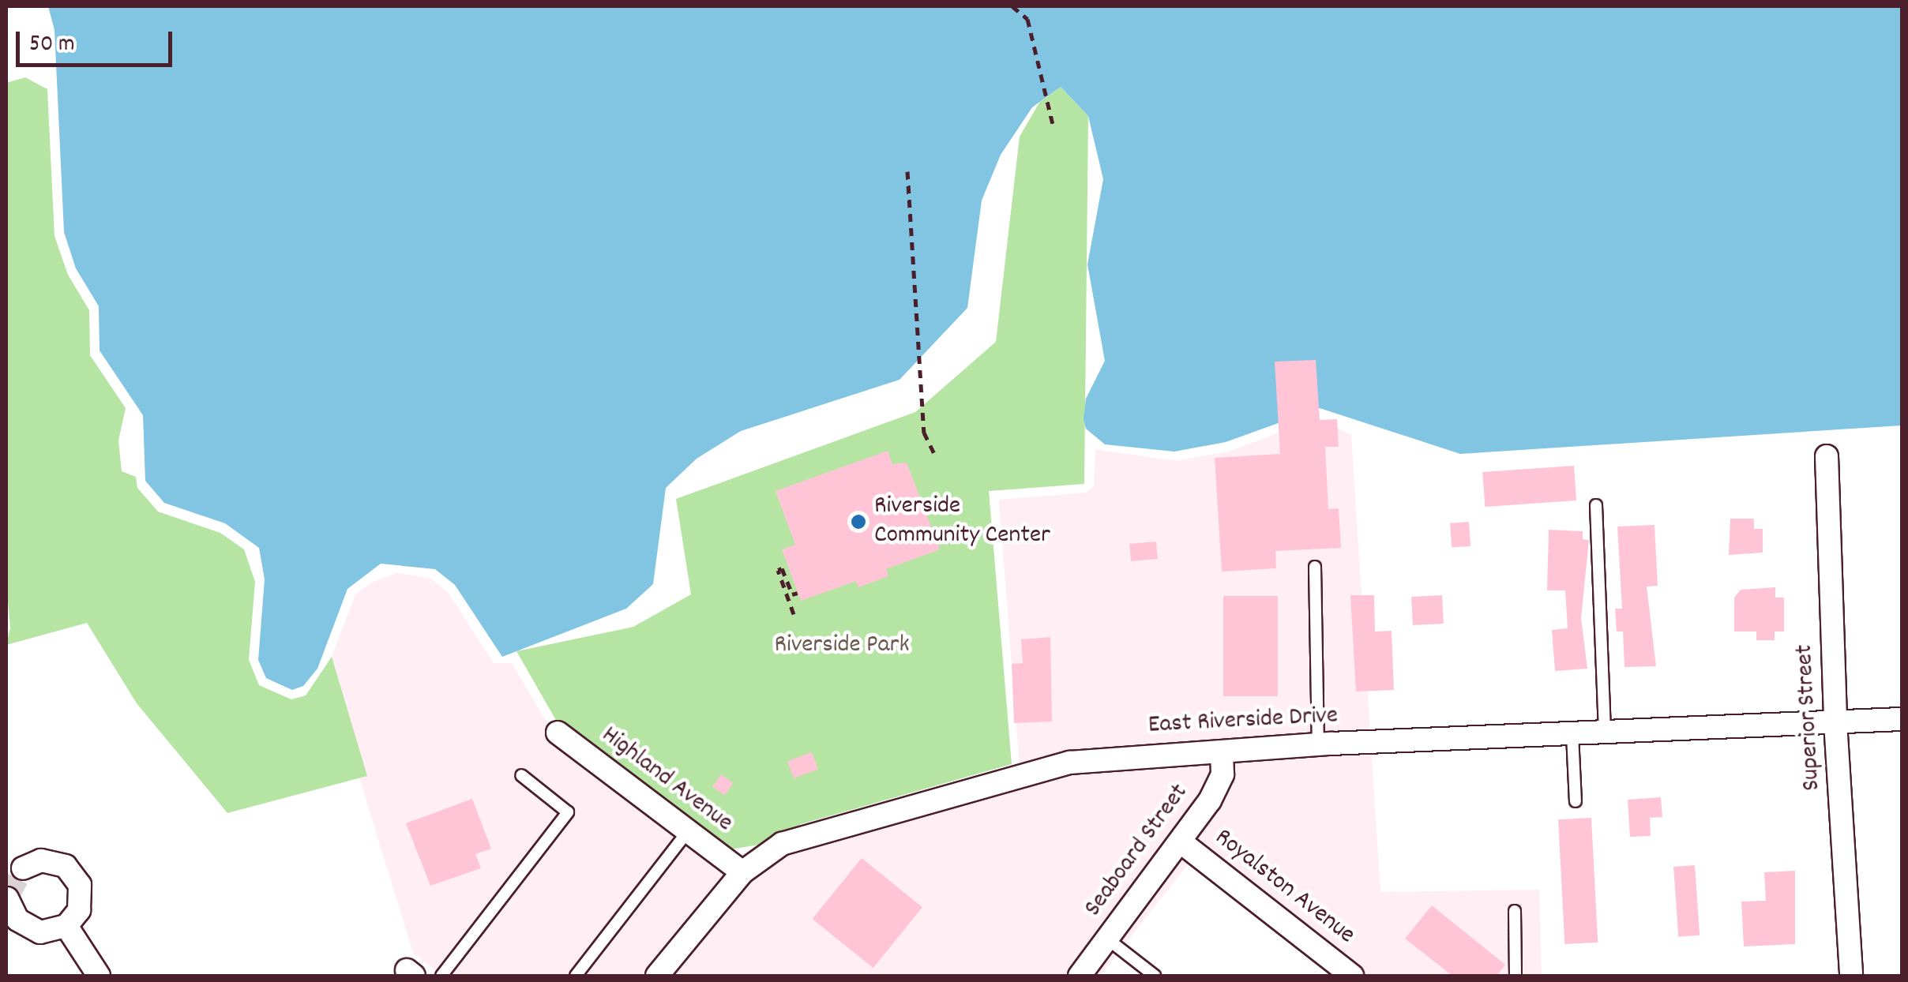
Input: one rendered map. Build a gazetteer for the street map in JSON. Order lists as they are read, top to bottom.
{
  "streets": {
    "street": [
      "Superior Street",
      "East Riverside Drive",
      "Highland Avenue",
      "Seaboard Street",
      "Royalston Avenue"
    ]
  },
  "crossings": [
    ["Superior Street", "East Riverside Drive"],
    ["East Riverside Drive", "Highland Avenue"],
    ["East Riverside Drive", "Seaboard Street"],
    ["Seaboard Street", "Royalston Avenue"]
  ],
  "parks": ["Riverside Park"],
  "places": ["Riverside Community Center"],
  "scale_bar": "50 m"
}
